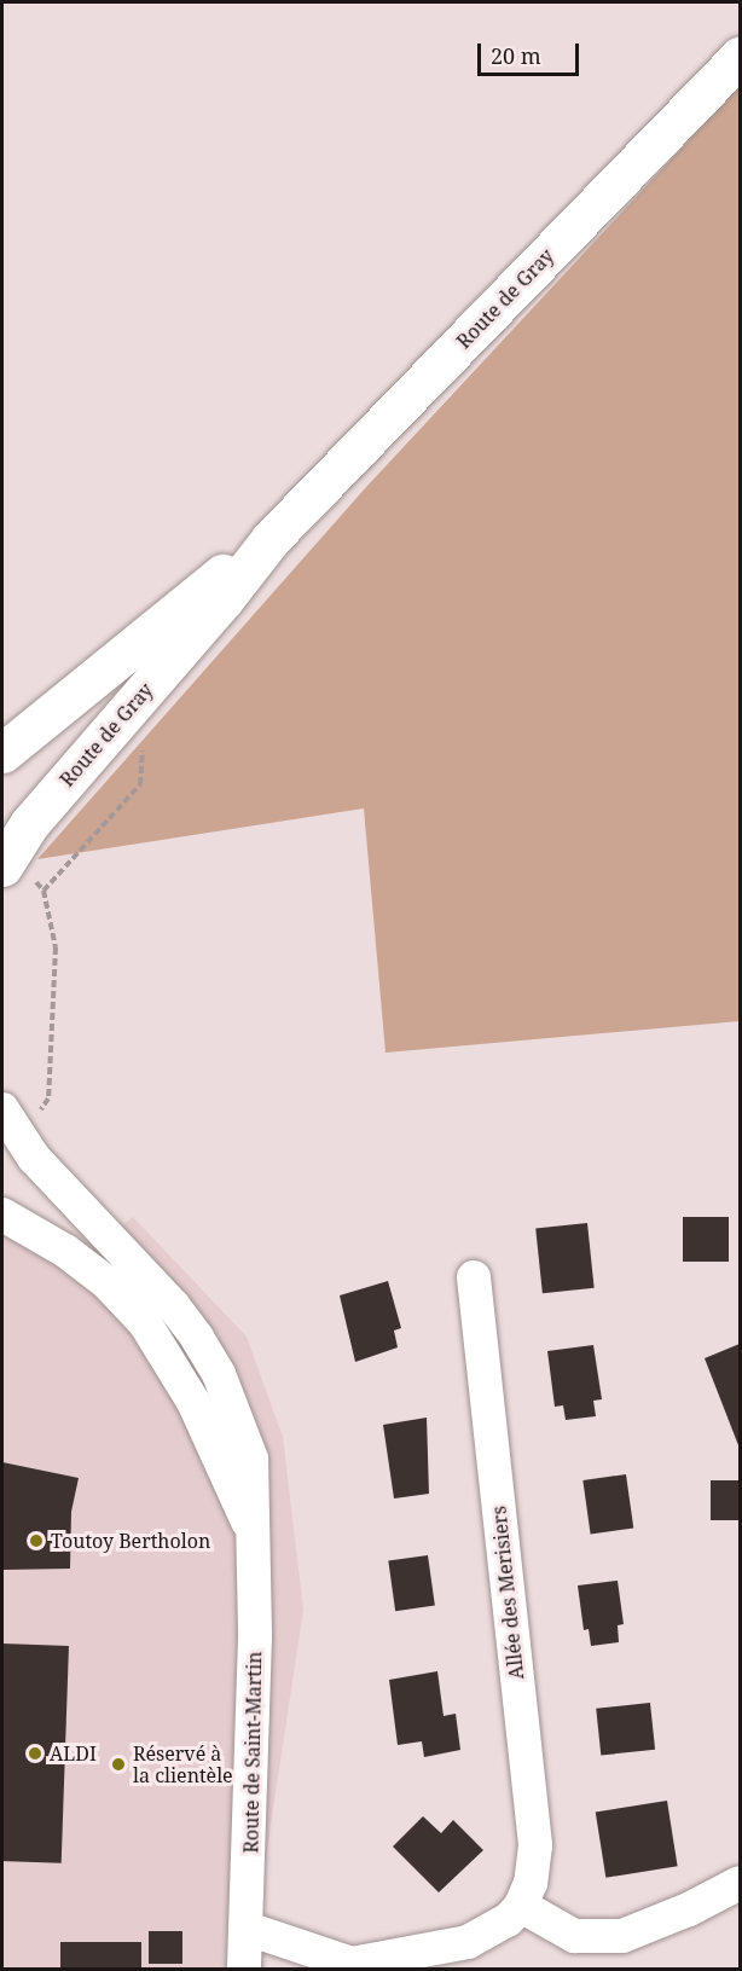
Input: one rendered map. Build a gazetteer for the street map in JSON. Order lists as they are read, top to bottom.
{
  "streets": {
    "main road": ["Route de Gray"],
    "street": ["Allée des Merisiers", "Route de Saint-Martin"]
  },
  "places": ["Toutoy Bertholon", "ALDI", "Réservé à la clientèle"],
  "scale_bar": "20 m"
}
